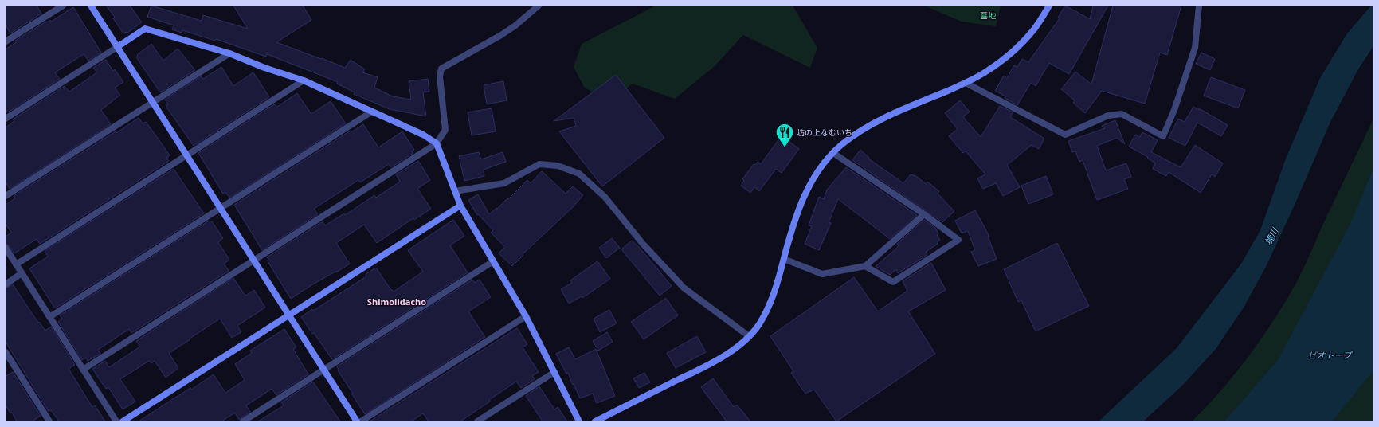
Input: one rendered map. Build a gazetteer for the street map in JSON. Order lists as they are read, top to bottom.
{
  "districts": ["Shimoiidacho"],
  "water": ["境川", "ビオトープ"],
  "parks": ["墓地"],
  "places": {
    "restaurant": ["坊の上なむいち"]
  }
}
